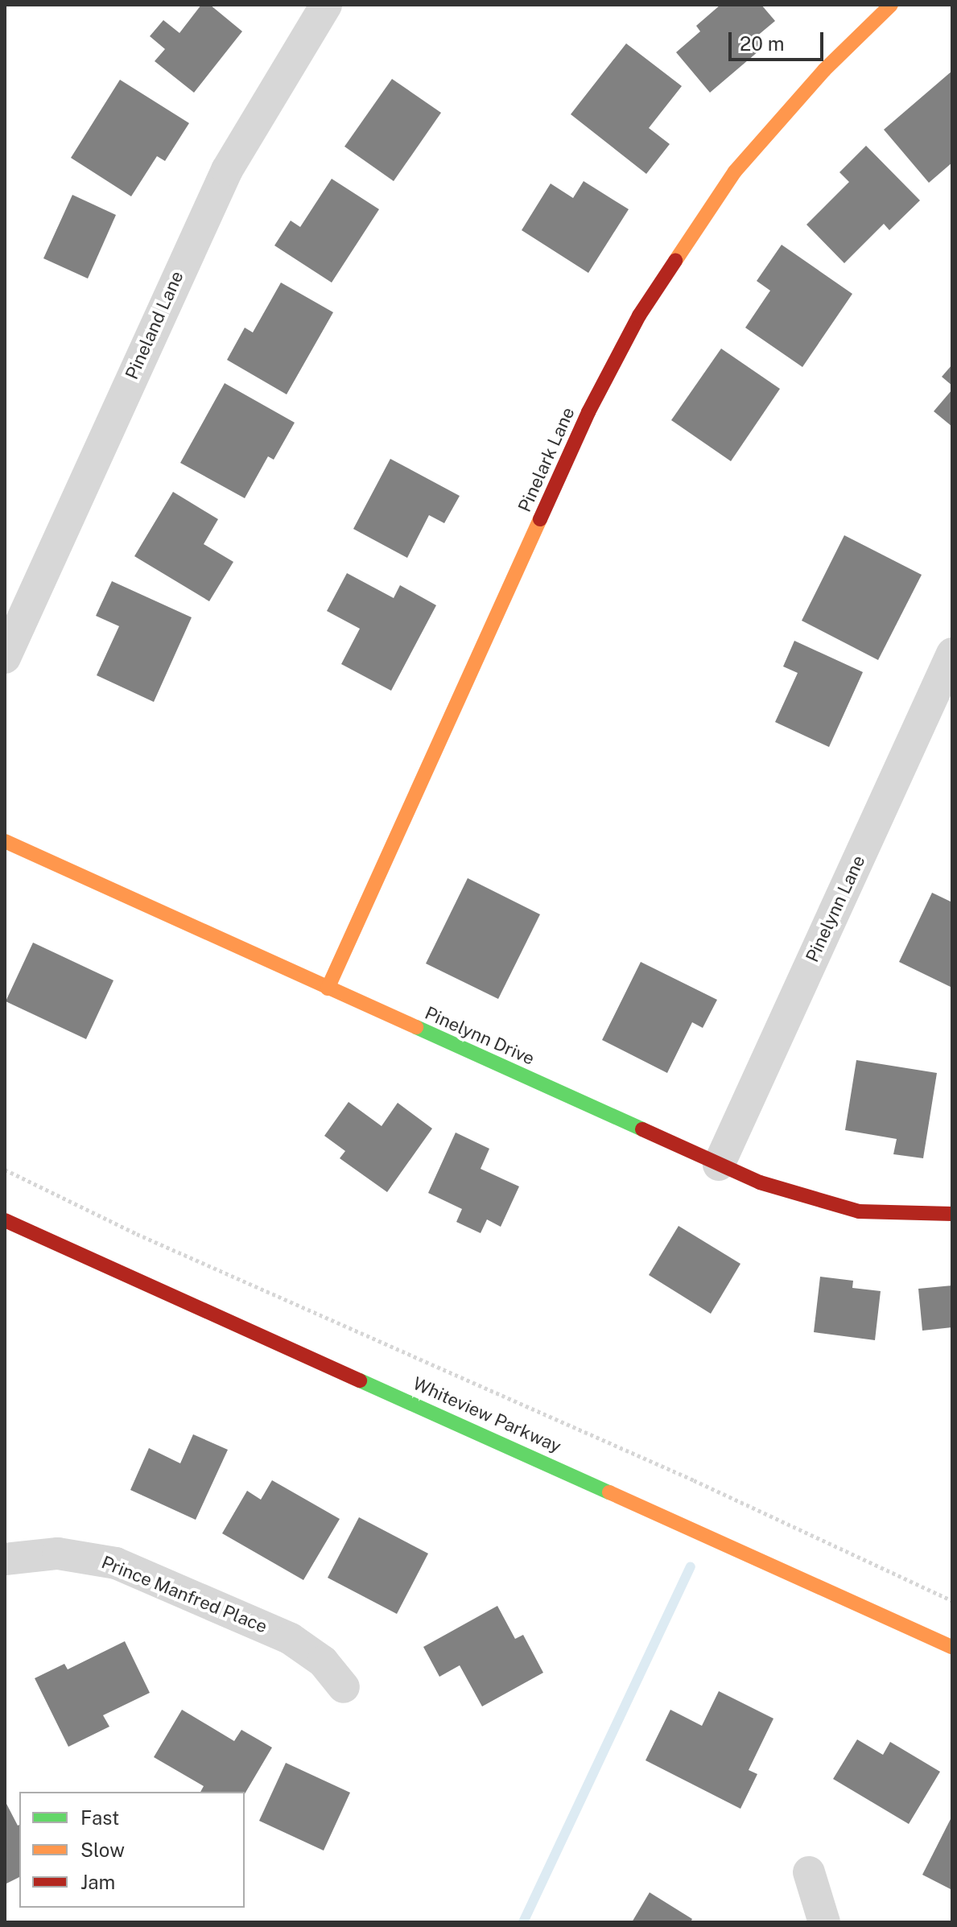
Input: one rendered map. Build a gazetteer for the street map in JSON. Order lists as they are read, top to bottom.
{
  "streets": {
    "street": [
      "Pineland Lane",
      "Pinelark Lane",
      "Pinelynn Lane",
      "Pinelynn Drive",
      "Whiteview Parkway",
      "Prince Manfred Place"
    ]
  },
  "crossings": [
    ["Pinelark Lane", "Pinelynn Drive"],
    ["Pinelynn Lane", "Pinelynn Drive"]
  ],
  "legend": ["Fast", "Slow", "Jam"],
  "scale_bar": "20 m"
}
